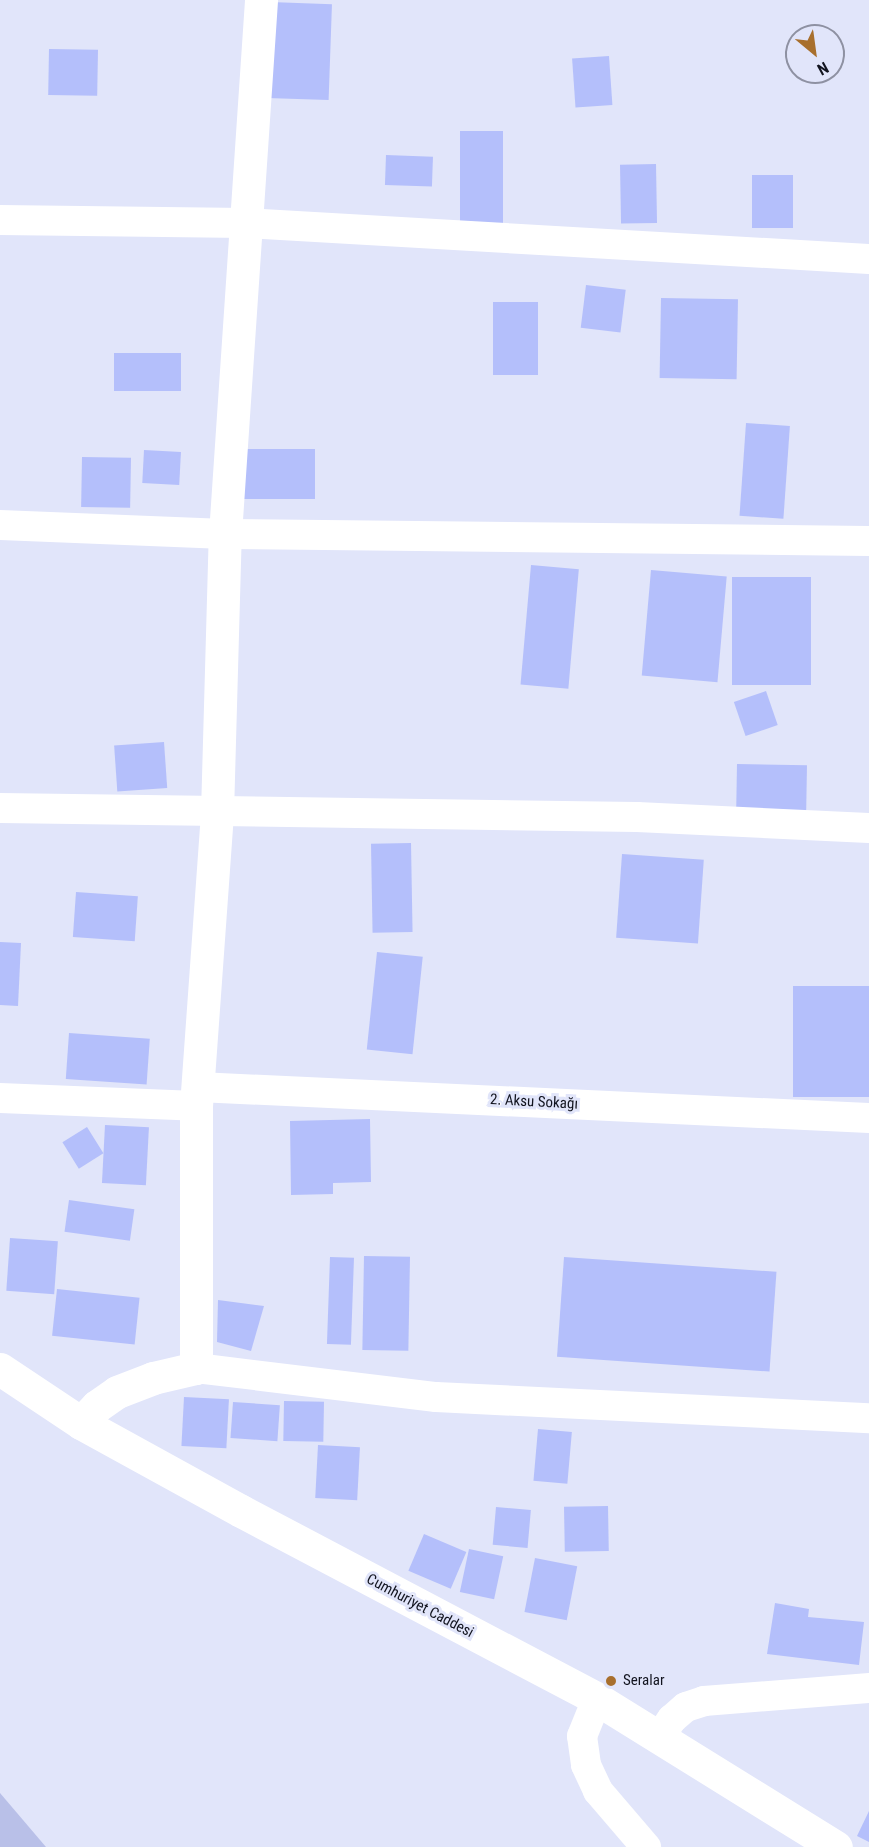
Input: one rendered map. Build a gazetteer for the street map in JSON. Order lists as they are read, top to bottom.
{
  "streets": {
    "street": ["2. Aksu Sokağı", "Cumhuriyet Caddesi"]
  },
  "places": ["Seralar"],
  "north": "bottom right"
}
